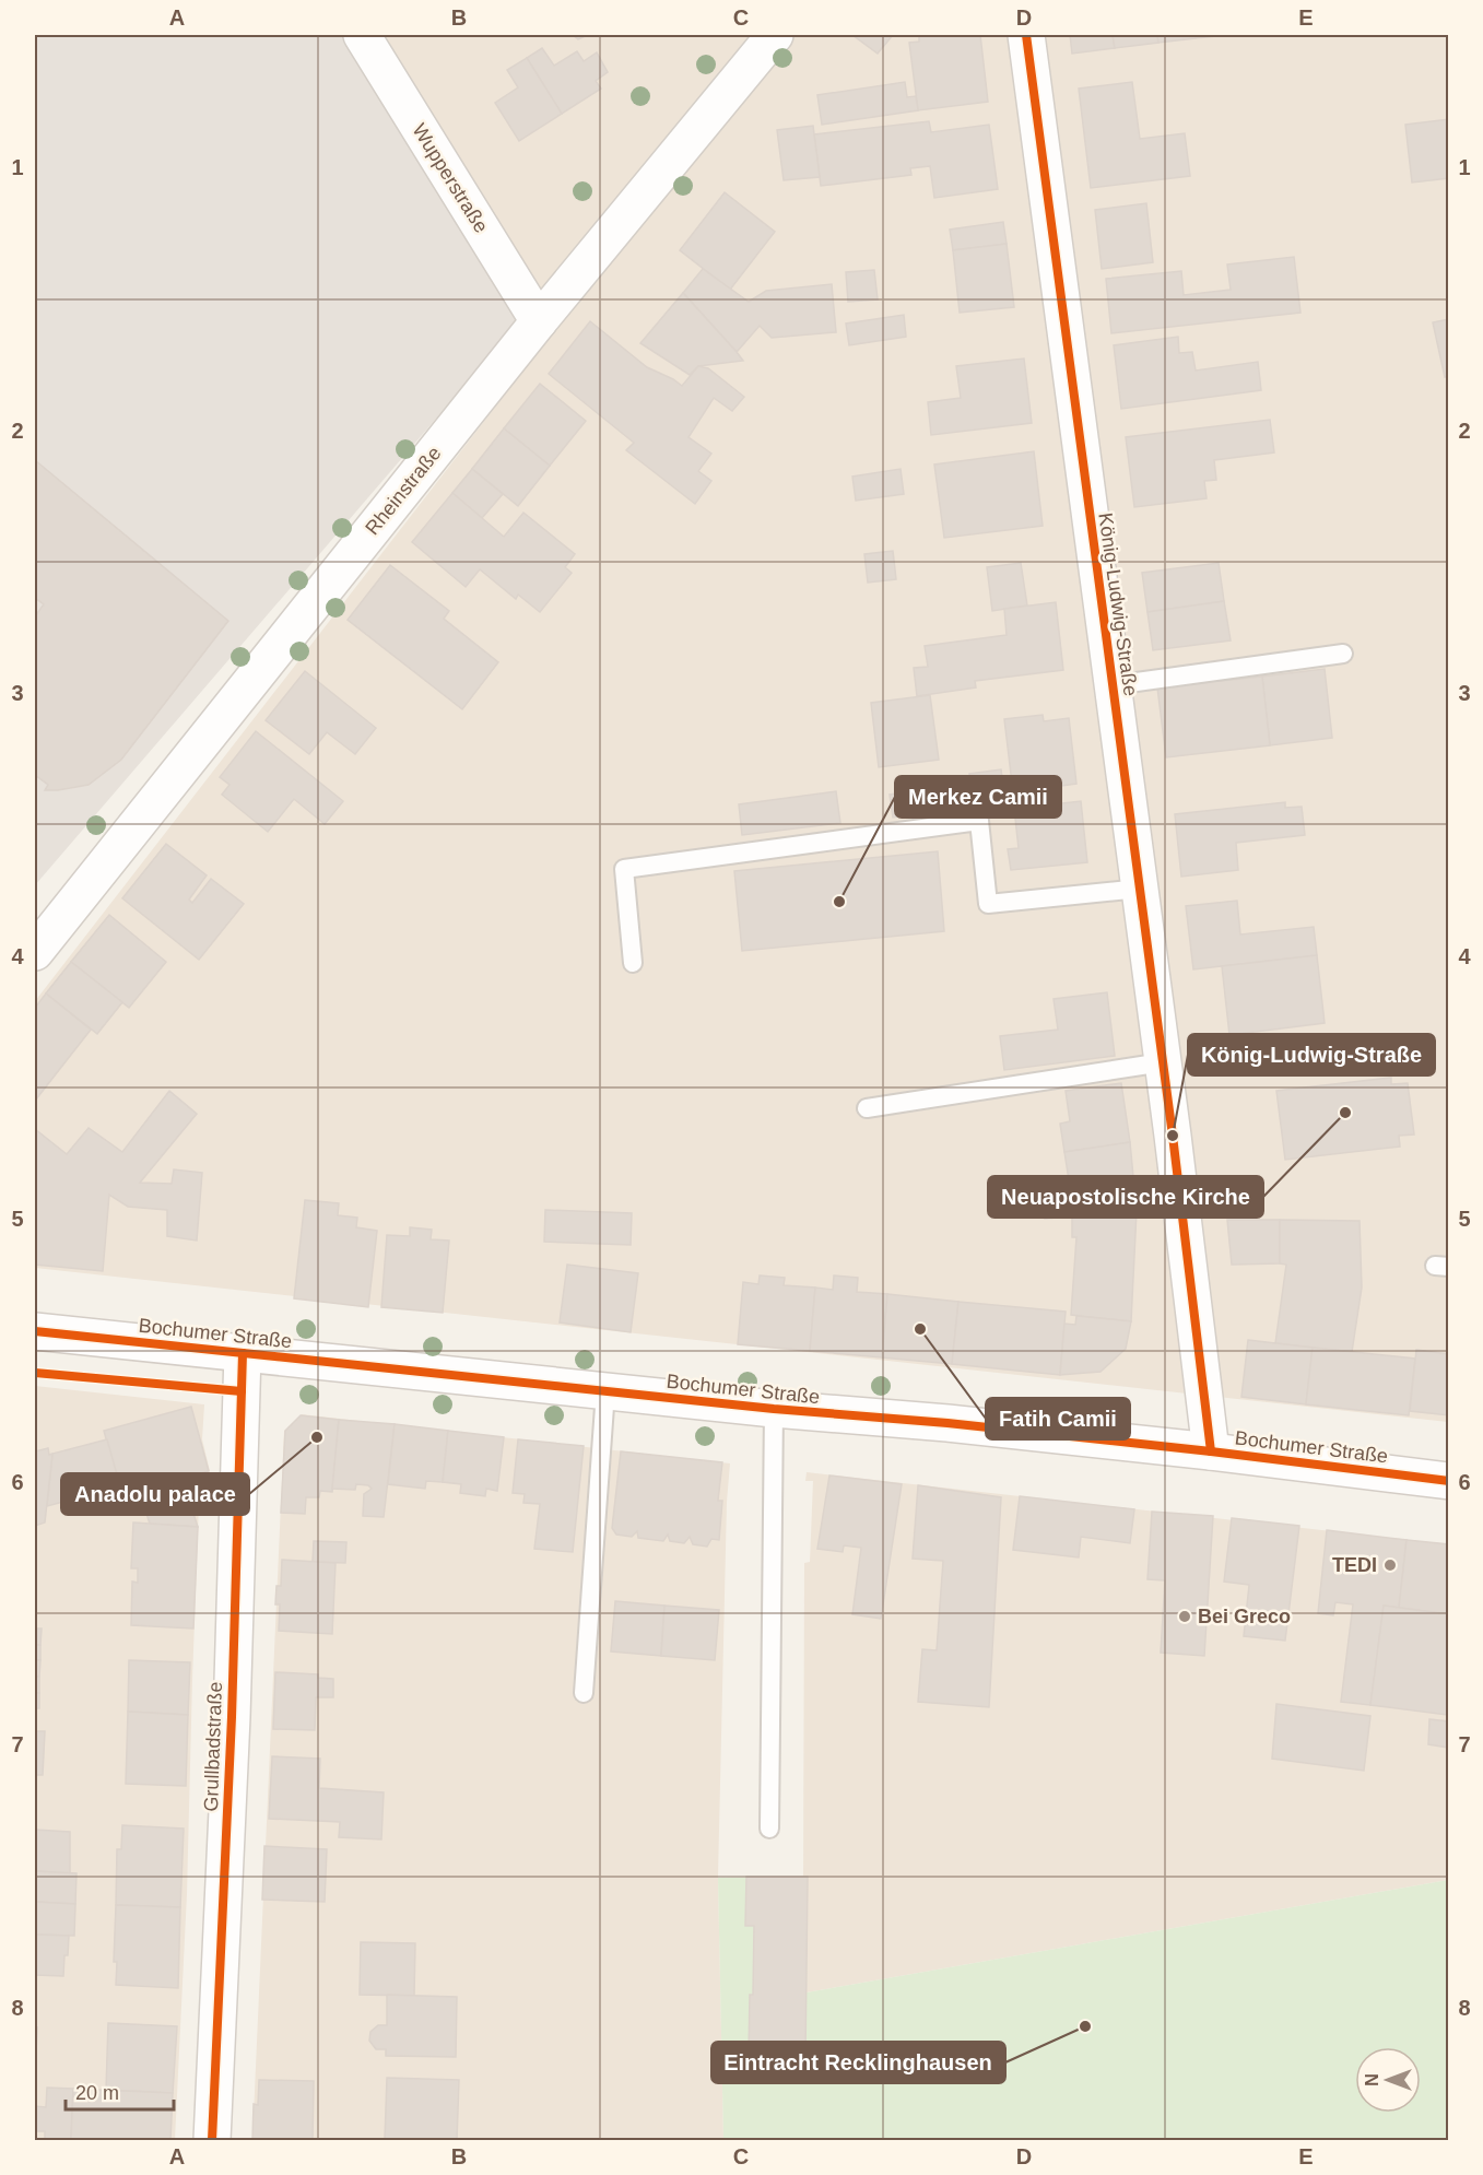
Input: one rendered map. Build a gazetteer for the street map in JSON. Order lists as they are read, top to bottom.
{
  "streets": {
    "street": [
      "Wupperstraße",
      "Rheinstraße",
      "König-Ludwig-Straße",
      "Bochumer Straße",
      "Grullbadstraße"
    ]
  },
  "crossings": [
    ["Wupperstraße", "Rheinstraße"],
    ["König-Ludwig-Straße", "Bochumer Straße"],
    ["Bochumer Straße", "Grullbadstraße"]
  ],
  "places": [
    "Merkez Camii",
    "Neuapostolische Kirche",
    "König-Ludwig-Straße",
    "Fatih Camii",
    "Anadolu palace",
    "TEDI",
    "Bei Greco",
    "Eintracht Recklinghausen"
  ],
  "scale_bar": "20 m",
  "north": "left",
  "grid": {
    "columns": [
      "A",
      "B",
      "C",
      "D",
      "E"
    ],
    "rows": [
      "1",
      "2",
      "3",
      "4",
      "5",
      "6",
      "7",
      "8"
    ]
  }
}
